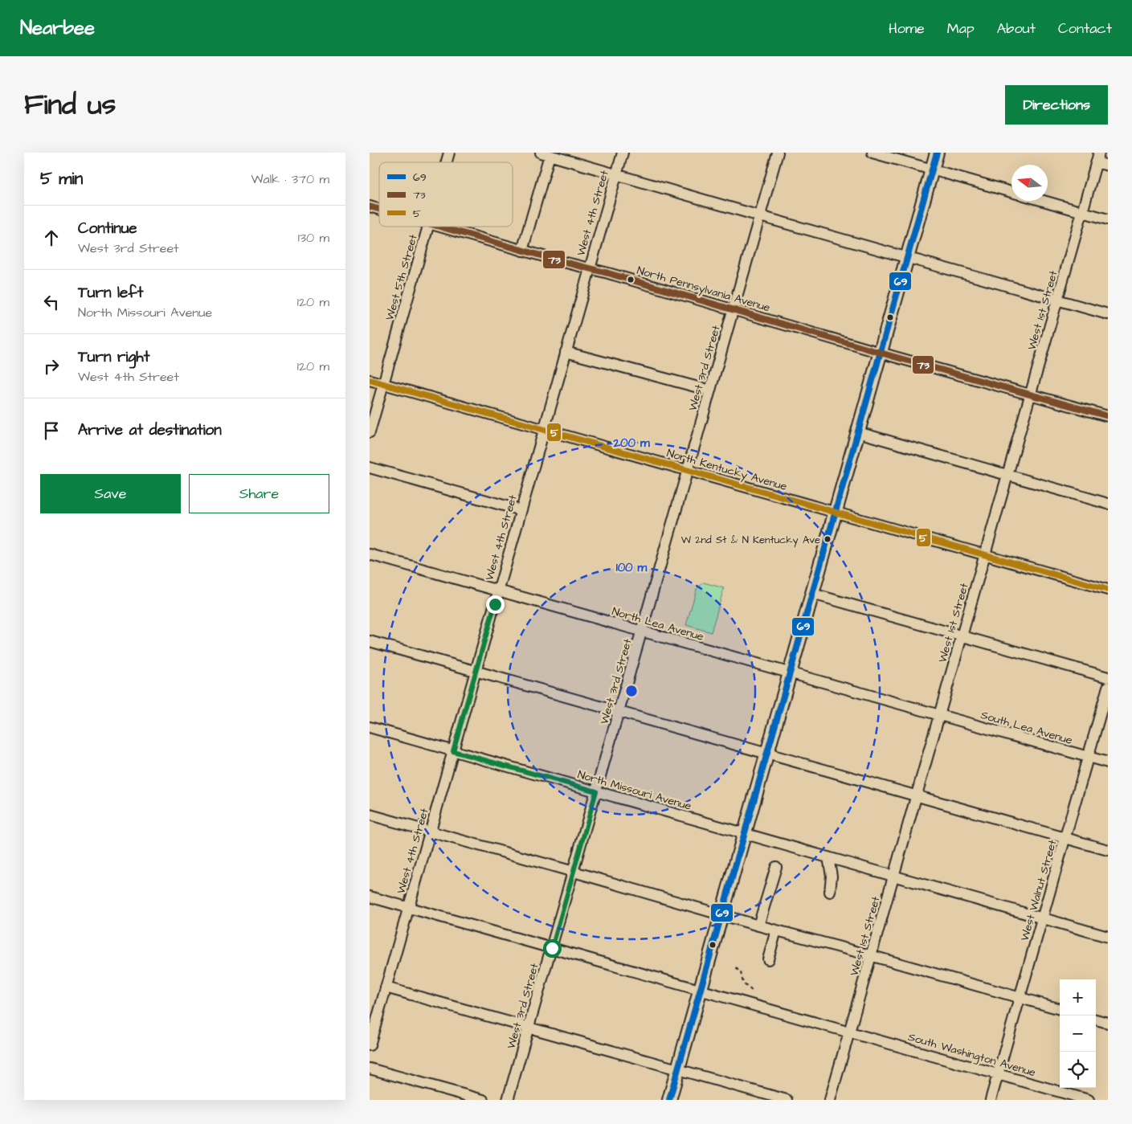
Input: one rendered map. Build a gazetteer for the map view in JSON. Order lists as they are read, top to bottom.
{
  "streets": {
    "street": [
      "West 4th Street",
      "West 5th Street",
      "North Pennsylvania Avenue",
      "West 1st Street",
      "West 3rd Street",
      "North Kentucky Avenue",
      "North Lea Avenue",
      "South Lea Avenue",
      "North Missouri Avenue",
      "West Walnut Street",
      "South Washington Avenue"
    ]
  },
  "crossings": [
    ["West 4th Street", "North Pennsylvania Avenue"],
    ["West 4th Street", "North Kentucky Avenue"],
    ["West 4th Street", "North Lea Avenue"],
    ["West 4th Street", "North Missouri Avenue"],
    ["West 4th Street", "South Washington Avenue"],
    ["West 5th Street", "North Kentucky Avenue"],
    ["North Pennsylvania Avenue", "West 1st Street"],
    ["North Pennsylvania Avenue", "West 3rd Street"],
    ["West 1st Street", "North Kentucky Avenue"],
    ["West 1st Street", "North Lea Avenue"],
    ["West 1st Street", "South Lea Avenue"],
    ["West 1st Street", "North Missouri Avenue"],
    ["West 1st Street", "South Washington Avenue"],
    ["West 3rd Street", "North Kentucky Avenue"],
    ["West 3rd Street", "North Lea Avenue"],
    ["West 3rd Street", "North Missouri Avenue"],
    ["West 3rd Street", "South Washington Avenue"],
    ["North Lea Avenue", "South Lea Avenue"],
    ["South Lea Avenue", "West Walnut Street"],
    ["North Missouri Avenue", "West Walnut Street"],
    ["West Walnut Street", "South Washington Avenue"]
  ],
  "places": ["W 2nd St & N Kentucky Ave"],
  "lines": ["transit line 69", "transit line 73", "transit line 5"],
  "legend": ["69", "73", "5"],
  "north": "left",
  "page": {
    "header": "Nearbee",
    "nav": [
      "Home",
      "Map",
      "About",
      "Contact"
    ],
    "title": "Find us",
    "buttons": [
      "Directions",
      ["Save", "Share"]
    ],
    "heading": ["5 min", "Walk · 370 m"],
    "list": [
      ["Continue", "West 3rd Street", "130 m"],
      ["Turn left", "North Missouri Avenue", "120 m"],
      ["Turn right", "West 4th Street", "120 m"],
      "Arrive at destination"
    ],
    "map_buttons": ["+", "−"]
  },
  "rings": ["200 m", "100 m"]
}
